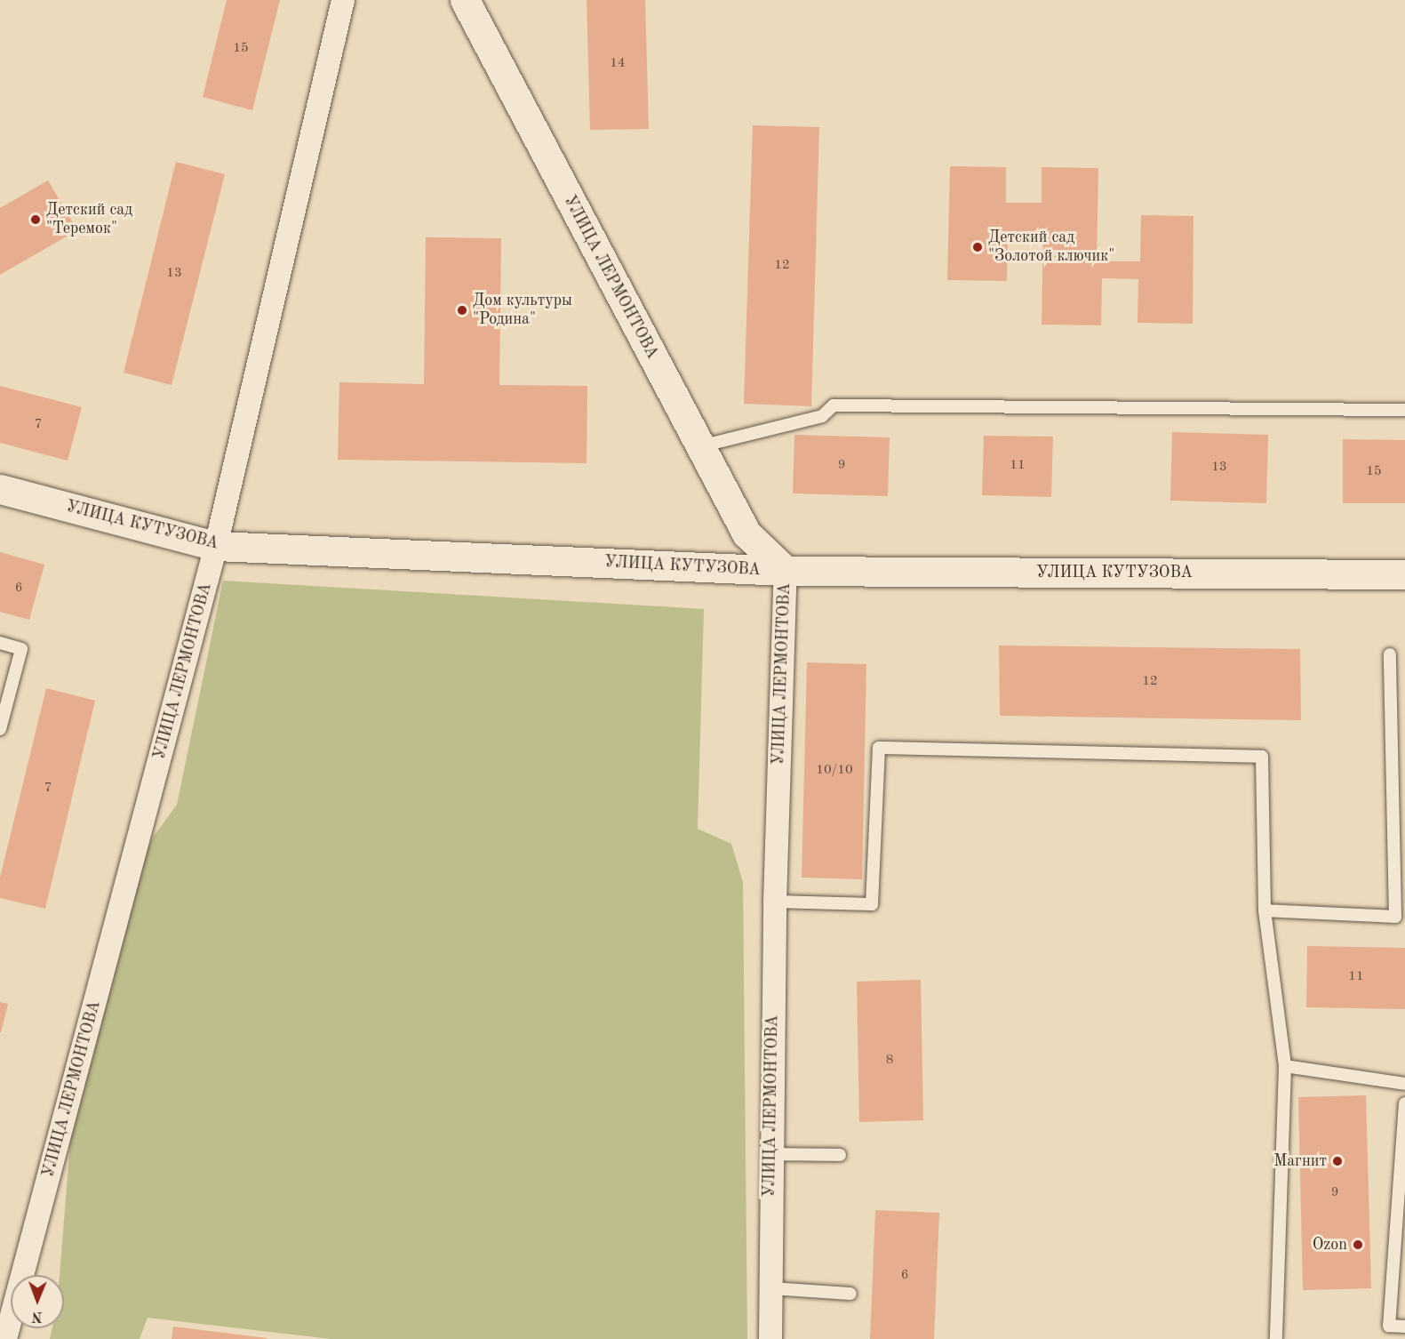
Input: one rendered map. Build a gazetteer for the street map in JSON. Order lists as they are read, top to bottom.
{
  "streets": {
    "street": ["УЛИЦА ЛЕРМОНТОВА", "УЛИЦА КУТУЗОВА"]
  },
  "crossings": [
    ["УЛИЦА ЛЕРМОНТОВА", "УЛИЦА КУТУЗОВА"]
  ],
  "places": [
    "Детский сад \"Теремок\"",
    "Детский сад \"Золотой ключик\"",
    "Дом культуры \"Родина\"",
    "Магнит",
    "Ozon"
  ],
  "house_numbers": [
    "15",
    "14",
    "12",
    "13",
    "7",
    "9",
    "11",
    "13",
    "15",
    "6",
    "12",
    "10/10",
    "7",
    "11",
    "8",
    "9",
    "6"
  ],
  "north": "bottom"
}
